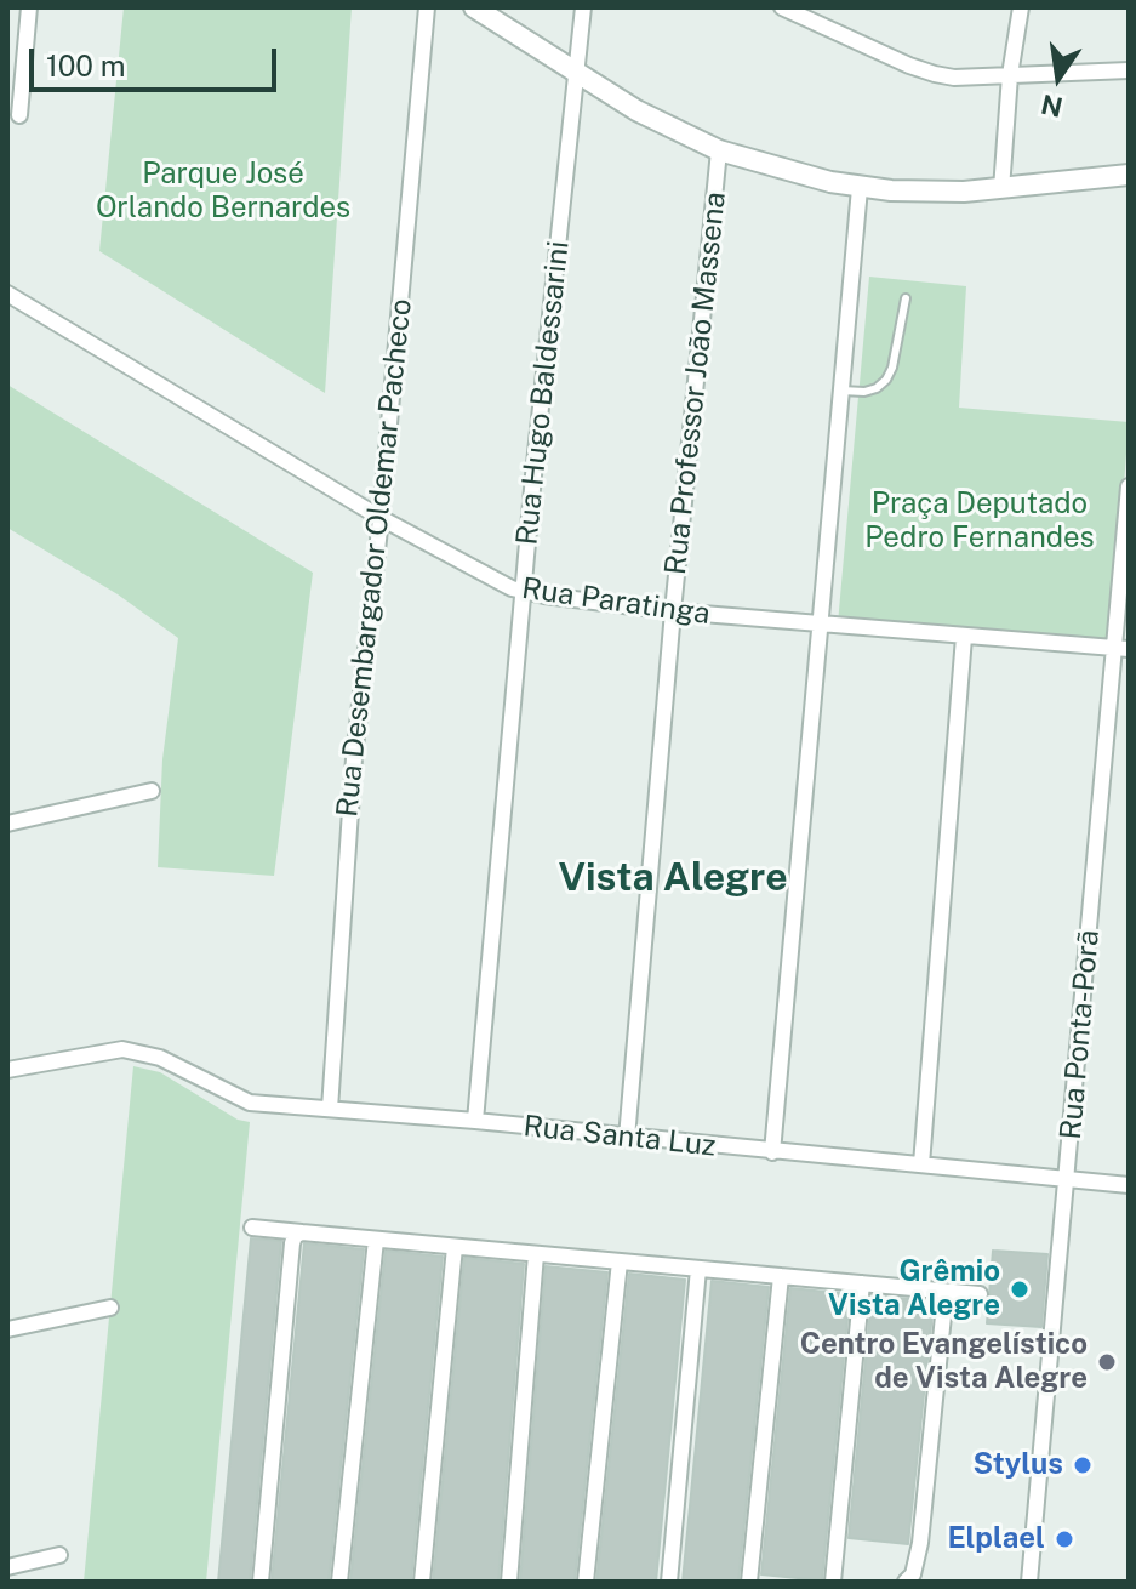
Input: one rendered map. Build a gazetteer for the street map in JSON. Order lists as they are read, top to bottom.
{
  "streets": {
    "street": [
      "Rua Professor João Massena",
      "Rua Hugo Baldessarini",
      "Rua Desembargador Oldemar Pacheco",
      "Rua Paratinga",
      "Rua Ponta-Porã",
      "Rua Santa Luz"
    ]
  },
  "crossings": [
    ["Rua Professor João Massena", "Rua Paratinga"],
    ["Rua Professor João Massena", "Rua Santa Luz"],
    ["Rua Hugo Baldessarini", "Rua Paratinga"],
    ["Rua Hugo Baldessarini", "Rua Santa Luz"],
    ["Rua Desembargador Oldemar Pacheco", "Rua Paratinga"],
    ["Rua Desembargador Oldemar Pacheco", "Rua Santa Luz"],
    ["Rua Paratinga", "Rua Ponta-Porã"],
    ["Rua Ponta-Porã", "Rua Santa Luz"]
  ],
  "districts": ["Vista Alegre"],
  "parks": ["Parque José Orlando Bernardes", "Praça Deputado Pedro Fernandes"],
  "places": [
    "Grêmio Vista Alegre",
    "Centro Evangelístico de Vista Alegre",
    "Stylus",
    "Elplael"
  ],
  "scale_bar": "100 m",
  "north": "bottom"
}
